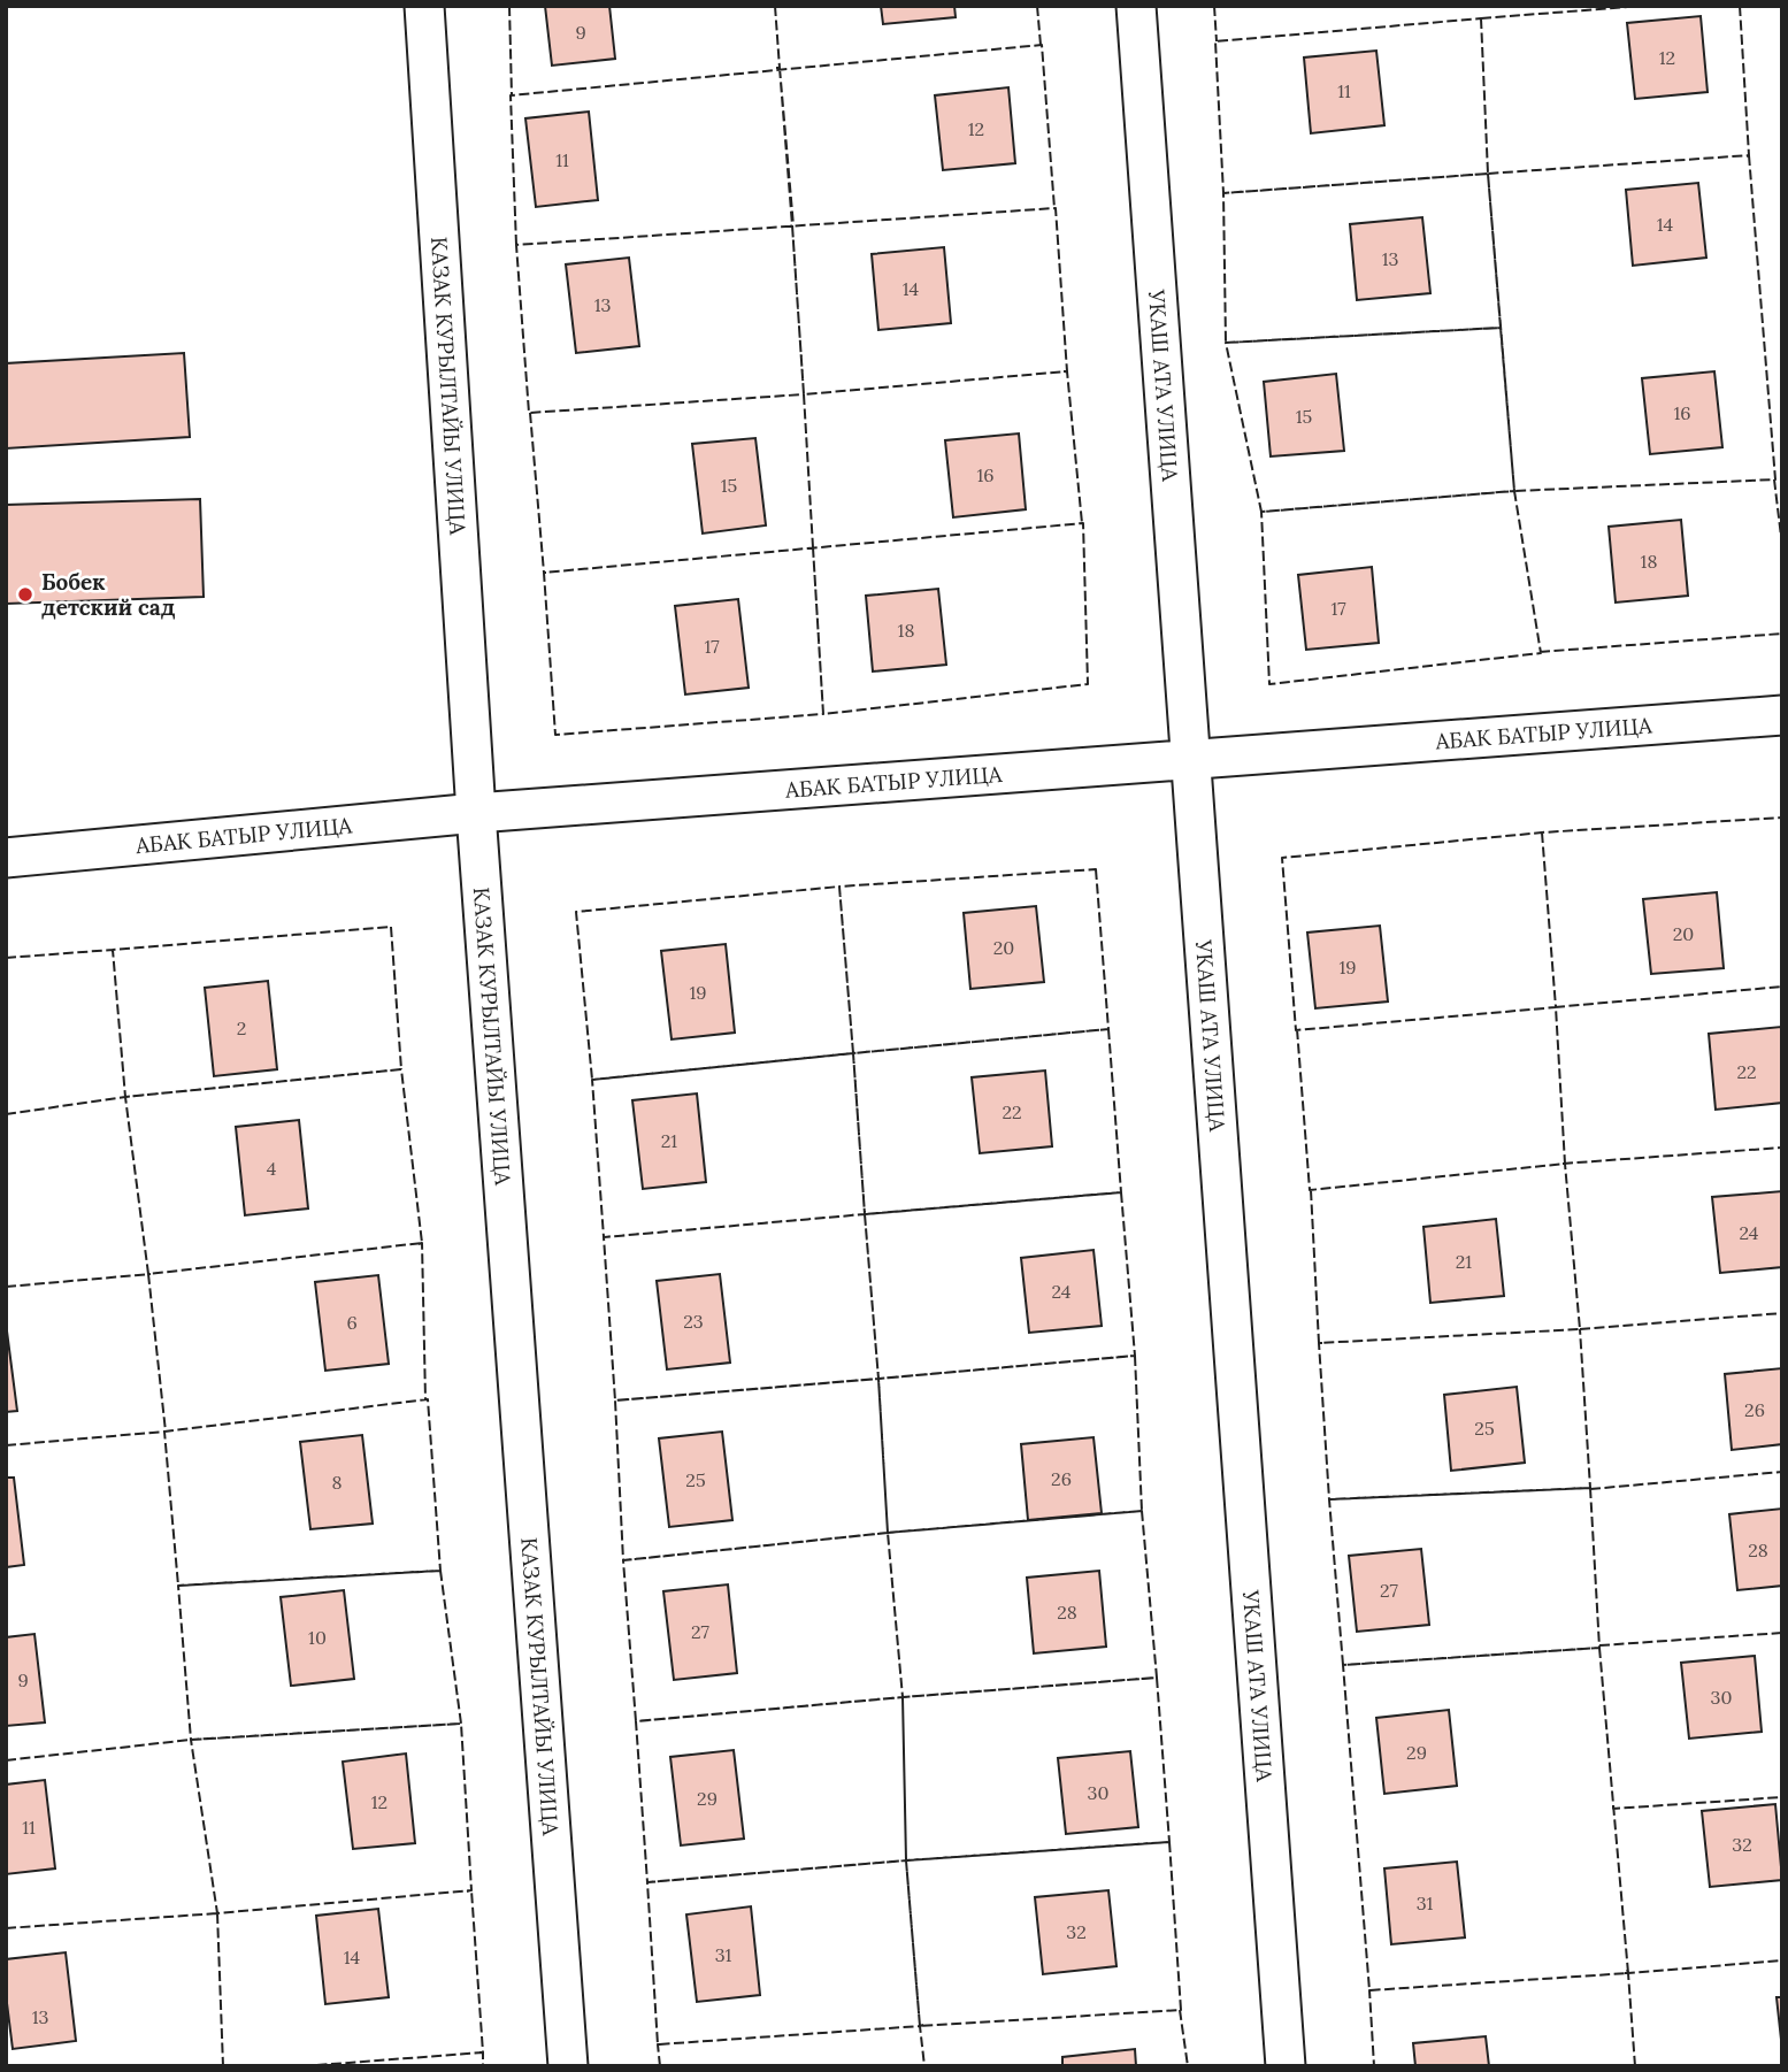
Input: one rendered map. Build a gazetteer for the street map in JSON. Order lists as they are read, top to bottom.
{
  "streets": {
    "street": ["УКАШ АТА УЛИЦА", "КАЗАК КУРЫЛТАЙЫ УЛИЦА", "АБАК БАТЫР УЛИЦА"]
  },
  "crossings": [
    ["УКАШ АТА УЛИЦА", "АБАК БАТЫР УЛИЦА"],
    ["КАЗАК КУРЫЛТАЙЫ УЛИЦА", "АБАК БАТЫР УЛИЦА"]
  ],
  "places": ["Бобек детский сад"],
  "house_numbers": [
    "9",
    "12",
    "11",
    "12",
    "11",
    "14",
    "13",
    "14",
    "13",
    "16",
    "15",
    "16",
    "15",
    "18",
    "17",
    "18",
    "17",
    "20",
    "20",
    "19",
    "19",
    "2",
    "22",
    "22",
    "21",
    "4",
    "24",
    "21",
    "24",
    "23",
    "6",
    "26",
    "25",
    "26",
    "25",
    "8",
    "28",
    "27",
    "28",
    "27",
    "10",
    "9",
    "30",
    "29",
    "30",
    "29",
    "12",
    "11",
    "32",
    "31",
    "32",
    "31",
    "14",
    "13"
  ]
}
